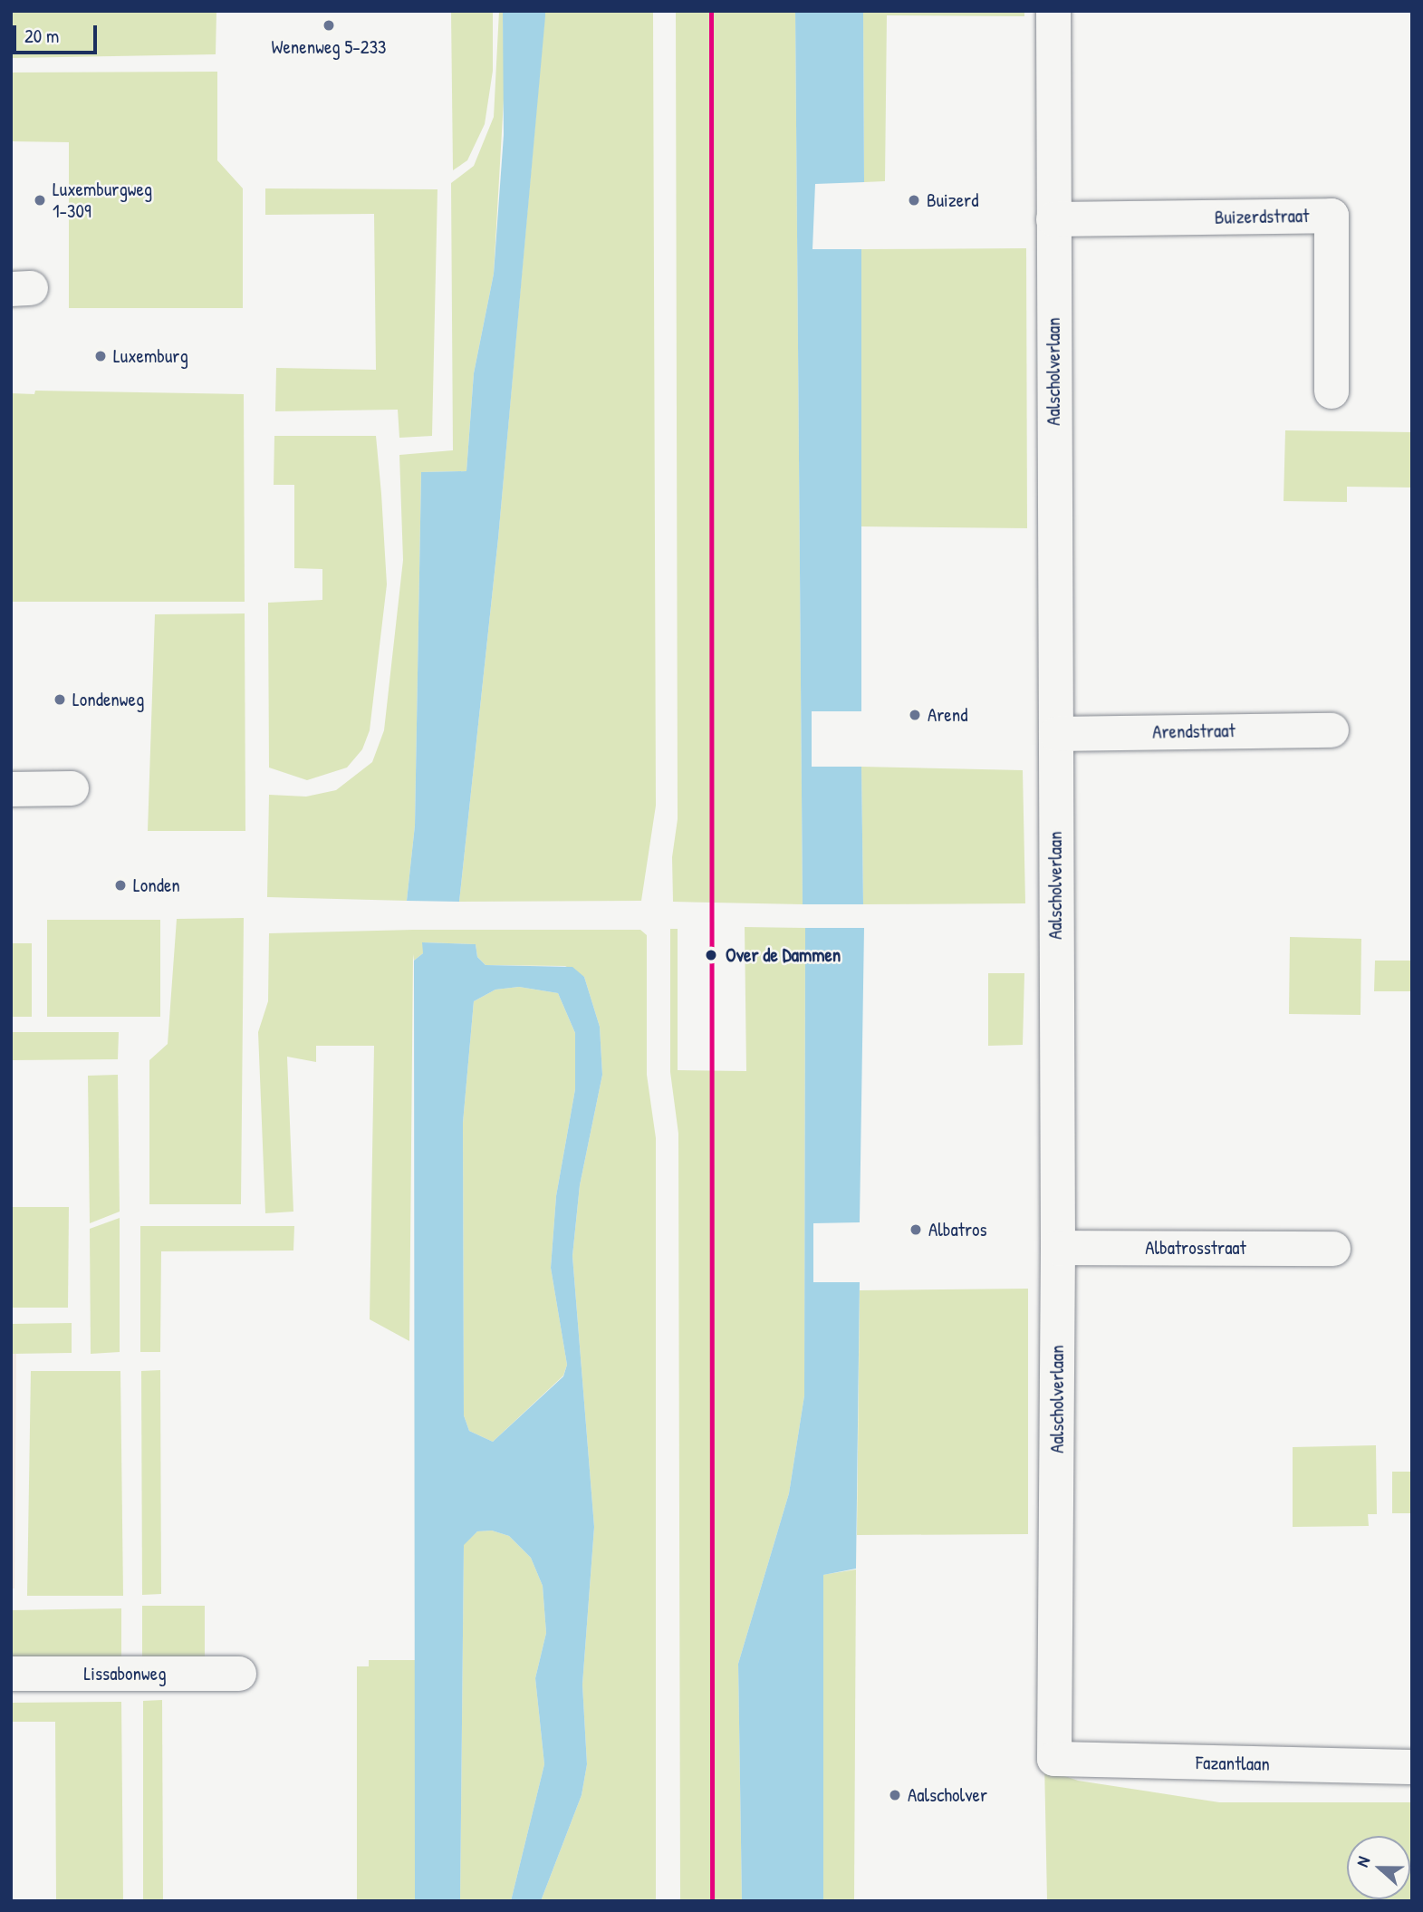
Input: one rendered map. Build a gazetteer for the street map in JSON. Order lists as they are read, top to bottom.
{
  "streets": {
    "street": [
      "Buizerdstraat",
      "Aalscholverlaan",
      "Arendstraat",
      "Albatrosstraat",
      "Lissabonweg",
      "Fazantlaan"
    ]
  },
  "crossings": [
    ["Buizerdstraat", "Aalscholverlaan"],
    ["Aalscholverlaan", "Arendstraat"],
    ["Aalscholverlaan", "Albatrosstraat"],
    ["Aalscholverlaan", "Fazantlaan"]
  ],
  "places": [
    "Wenenweg 5-233",
    "Luxemburgweg 1-309",
    "Buizerd",
    "Luxemburg",
    "Londenweg",
    "Arend",
    "Londen",
    "Over de Dammen",
    "Albatros",
    "Aalscholver"
  ],
  "scale_bar": "20 m",
  "north": "left"
}
